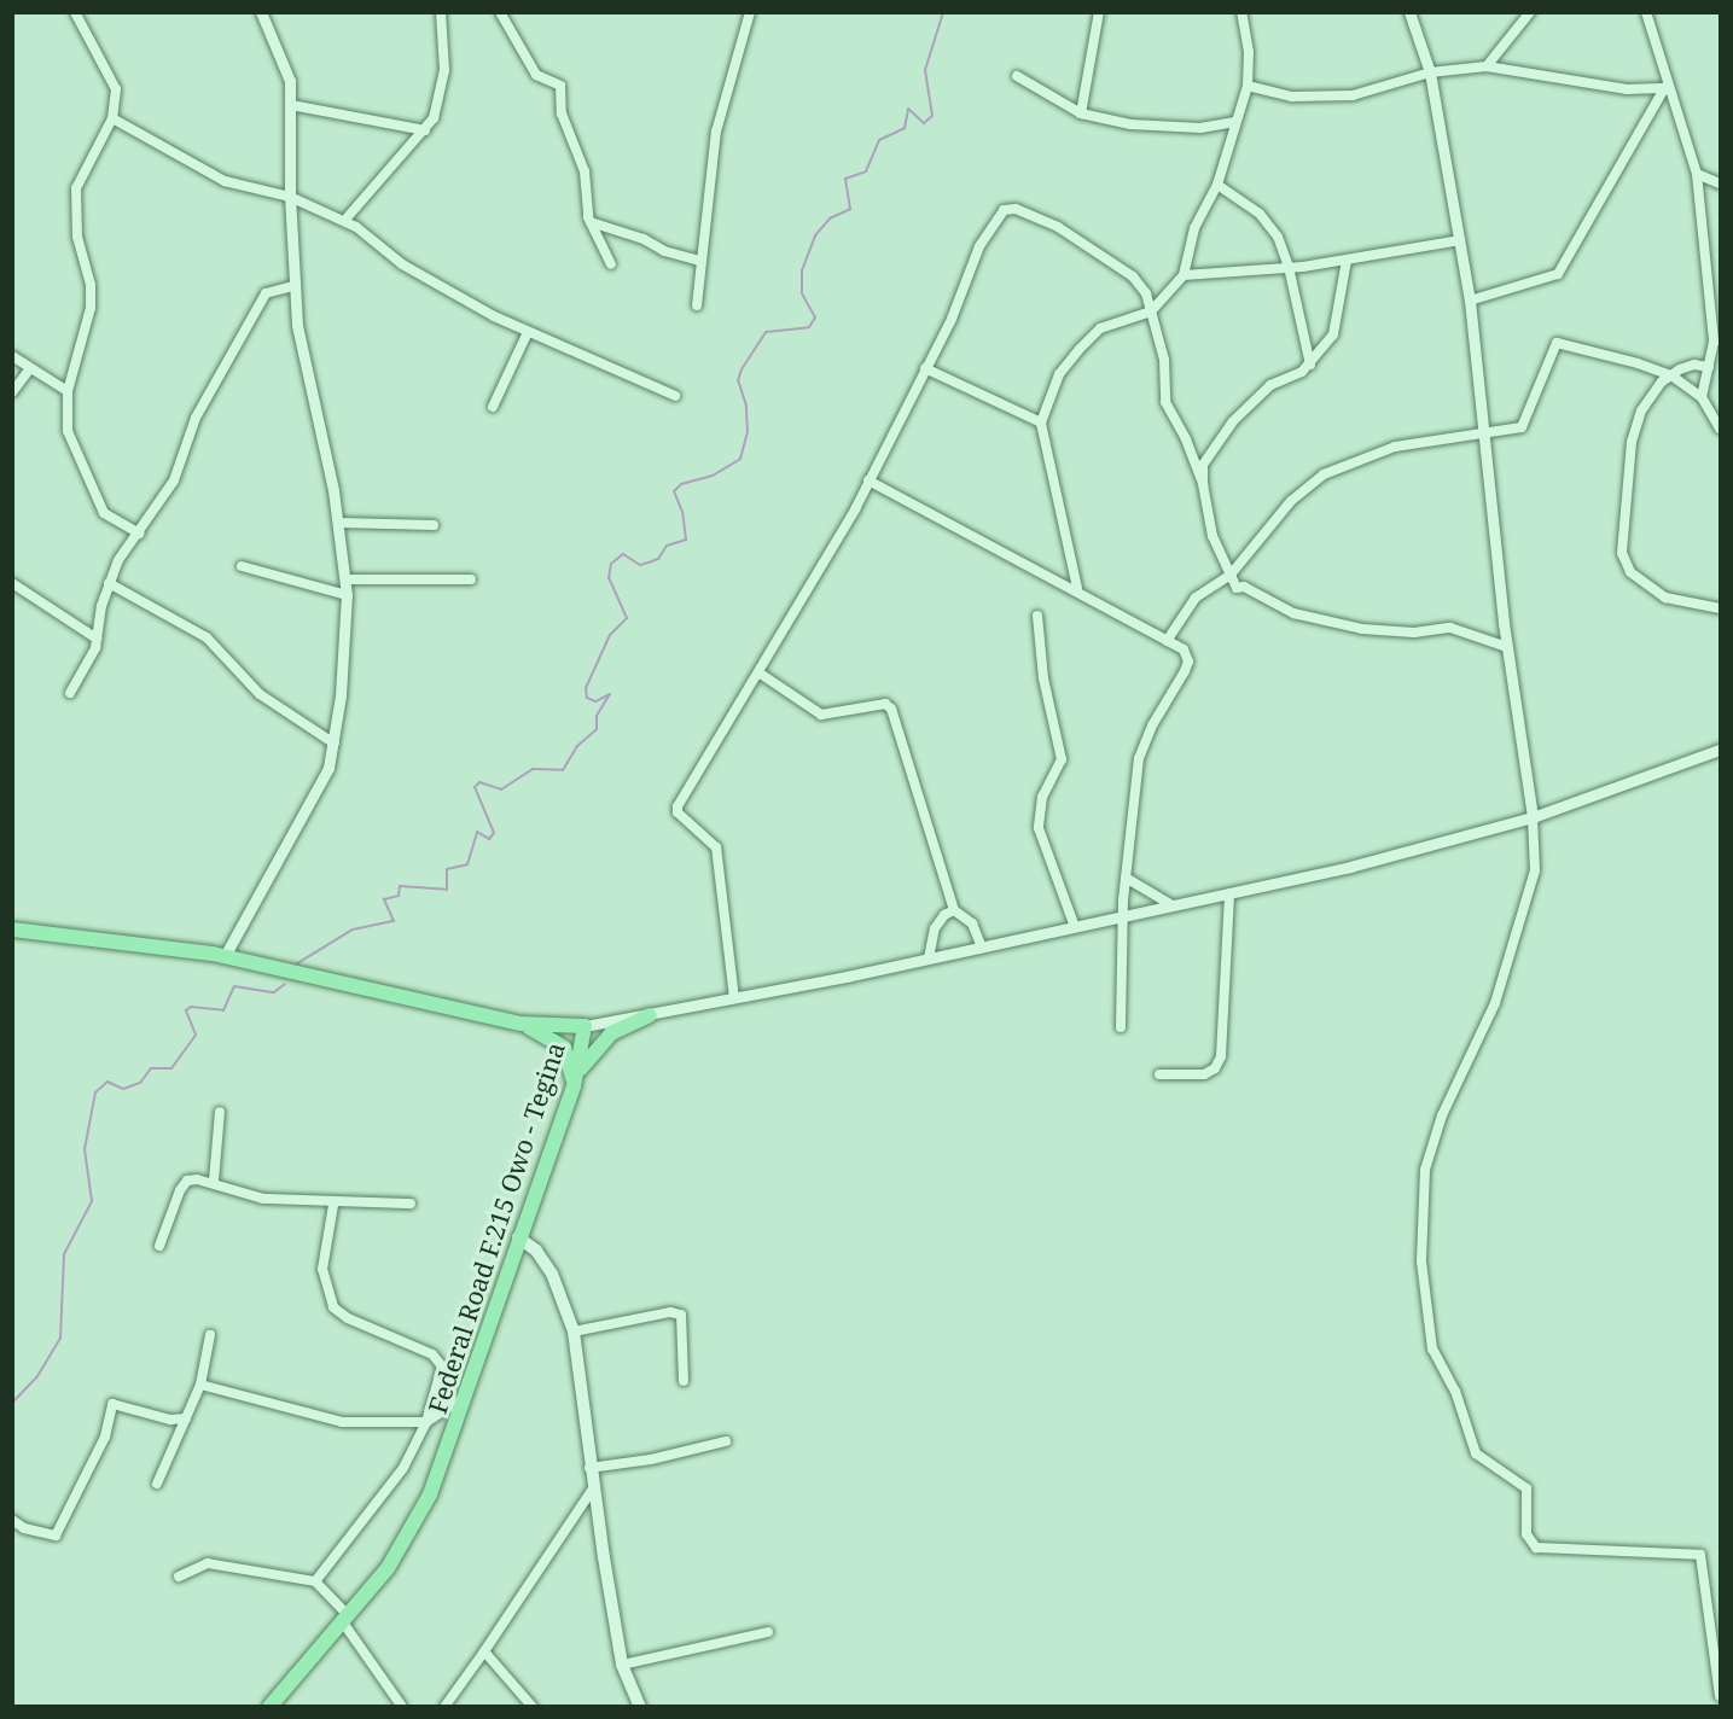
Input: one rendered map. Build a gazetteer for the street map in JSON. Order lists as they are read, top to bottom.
{
  "streets": {
    "main road": ["Federal Road F.215 Owo - Tegina"]
  }
}
